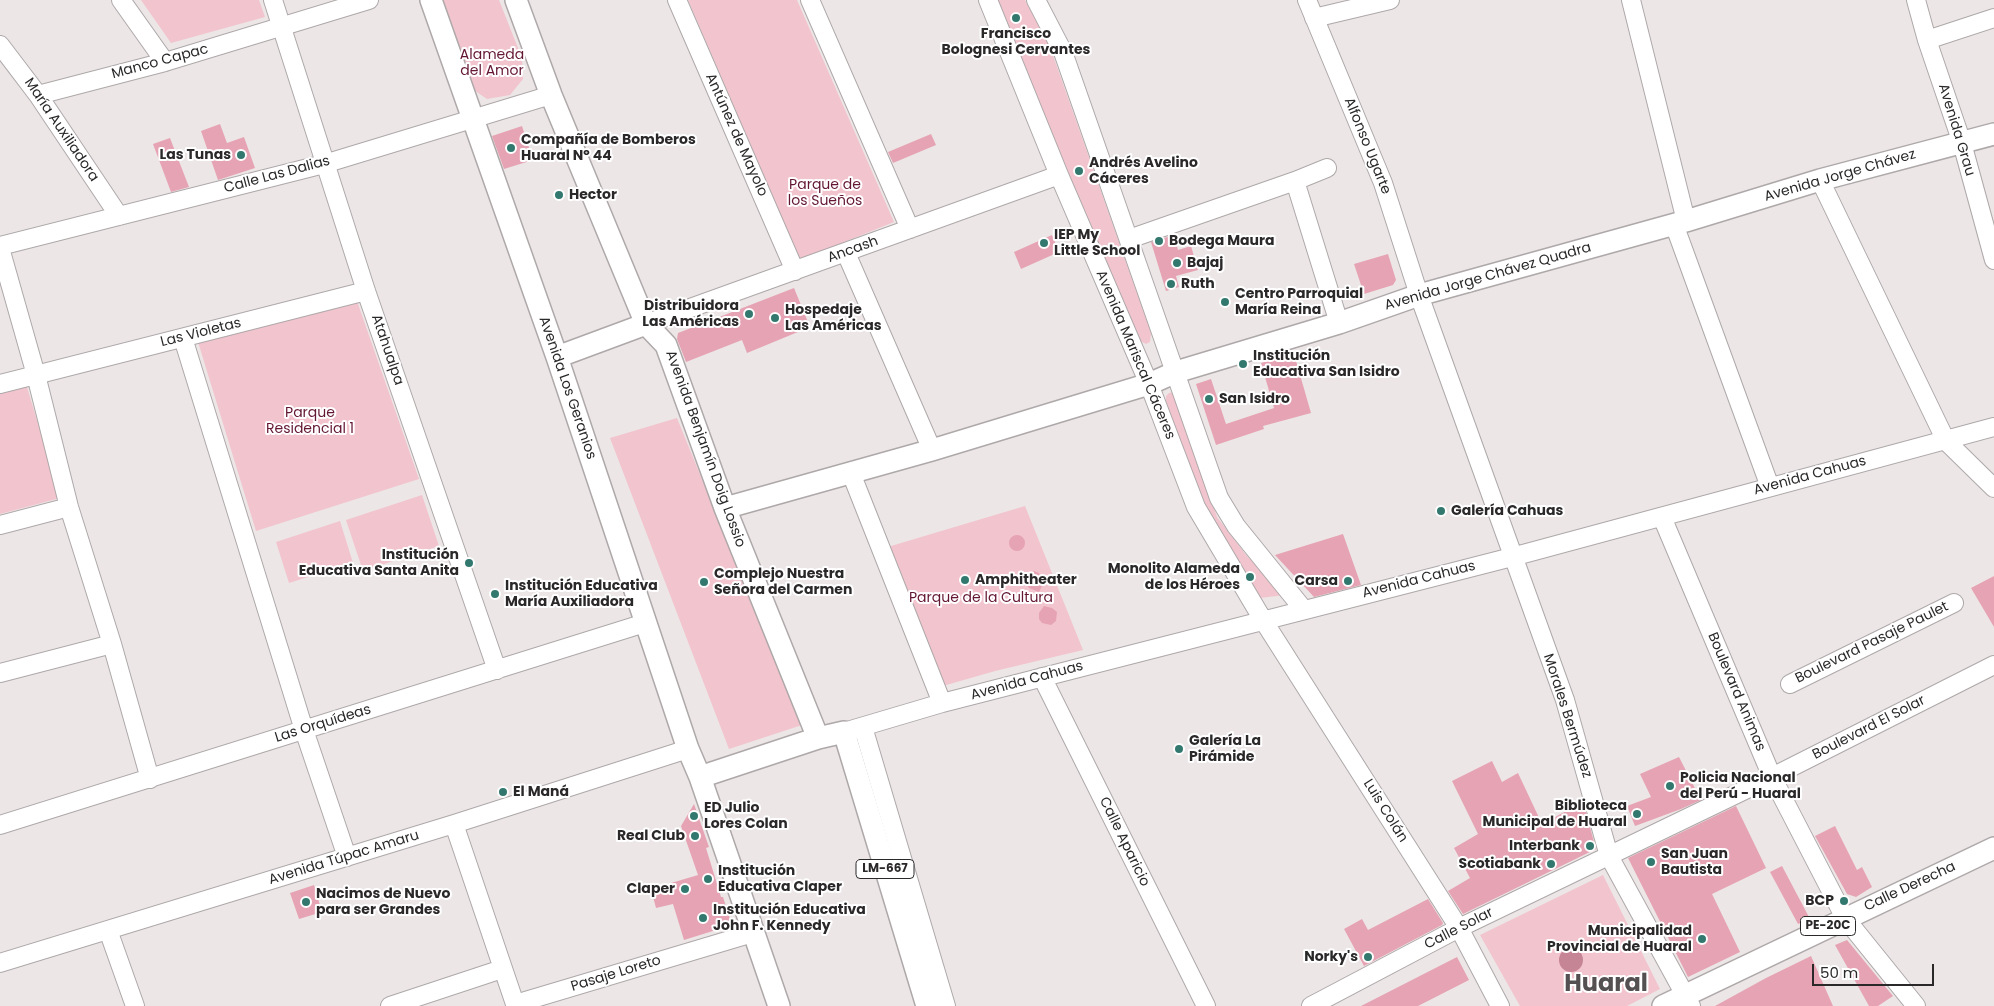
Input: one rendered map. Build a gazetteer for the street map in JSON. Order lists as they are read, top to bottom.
{
  "streets": {
    "main road": [
      "Avenida Jorge Chávez",
      "Avenida Jorge Chávez Quadra",
      "Avenida Los Geranios",
      "Avenida Benjamín Doig Lossio",
      "LM-667",
      "Calle Derecha",
      "PE-20C"
    ],
    "street": [
      "Manco Capac",
      "María Auxiliadora",
      "Avenida Grau",
      "Antúnez de Mayolo",
      "Alfonso Ugarte",
      "Calle Las Dalias",
      "Ancash",
      "Las Violetas",
      "Atahualpa",
      "Avenida Mariscal Cáceres",
      "Avenida Cahuas",
      "Boulevard Pasaje Paulet",
      "Boulevard Animas",
      "Morales Bermúdez",
      "Las Orquídeas",
      "Boulevard El Solar",
      "Luis Colán",
      "Calle Aparicio",
      "Avenida Túpac Amaru",
      "Calle Solar",
      "Pasaje Loreto"
    ]
  },
  "crossings": [
    ["Manco Capac", "María Auxiliadora"],
    ["Manco Capac", "Atahualpa"],
    ["María Auxiliadora", "Calle Las Dalias"],
    ["Avenida Grau", "Avenida Jorge Chávez"],
    ["Antúnez de Mayolo", "Ancash"],
    ["Alfonso Ugarte", "Avenida Jorge Chávez Quadra"],
    ["Alfonso Ugarte", "Avenida Cahuas"],
    ["Alfonso Ugarte", "Morales Bermúdez"],
    ["Calle Las Dalias", "Atahualpa"],
    ["Calle Las Dalias", "Avenida Los Geranios"],
    ["Calle Las Dalias", "Avenida Benjamín Doig Lossio"],
    ["Avenida Jorge Chávez", "Avenida Jorge Chávez Quadra"],
    ["Ancash", "Avenida Mariscal Cáceres"],
    ["Ancash", "Avenida Benjamín Doig Lossio"],
    ["Avenida Jorge Chávez Quadra", "Avenida Mariscal Cáceres"],
    ["Avenida Jorge Chávez Quadra", "Avenida Benjamín Doig Lossio"],
    ["Las Violetas", "Atahualpa"],
    ["Atahualpa", "Las Orquídeas"],
    ["Avenida Mariscal Cáceres", "Avenida Cahuas"],
    ["Avenida Mariscal Cáceres", "Luis Colán"],
    ["Avenida Los Geranios", "Las Orquídeas"],
    ["Avenida Los Geranios", "Avenida Túpac Amaru"],
    ["Avenida Los Geranios", "Pasaje Loreto"],
    ["Avenida Cahuas", "Boulevard Animas"],
    ["Avenida Cahuas", "Morales Bermúdez"],
    ["Avenida Cahuas", "Luis Colán"],
    ["Avenida Cahuas", "Calle Aparicio"],
    ["Avenida Cahuas", "LM-667"],
    ["Boulevard Animas", "Boulevard El Solar"],
    ["Boulevard Animas", "Calle Derecha"],
    ["Morales Bermúdez", "Boulevard El Solar"],
    ["Morales Bermúdez", "Calle Derecha"],
    ["Morales Bermúdez", "Calle Solar"],
    ["Boulevard El Solar", "Calle Solar"],
    ["Luis Colán", "Calle Solar"]
  ],
  "districts": ["Huaral"],
  "parks": [
    "Alameda del Amor",
    "Parque de los Sueños",
    "Parque Residencial 1",
    "Parque de la Cultura"
  ],
  "places": [
    "Francisco Bolognesi Cervantes",
    "Compañía de Bomberos Huaral Nº 44",
    "Las Tunas",
    "Andrés Avelino Cáceres",
    "Hector",
    "Bodega Maura",
    "IEP My Little School",
    "Bajaj",
    "Ruth",
    "Centro Parroquial María Reina",
    "Distribuidora Las Américas",
    "Hospedaje Las Américas",
    "Institución Educativa San Isidro",
    "San Isidro",
    "Galería Cahuas",
    "Institución Educativa Santa Anita",
    "Monolito Alameda de los Héroes",
    "Amphitheater",
    "Carsa",
    "Complejo Nuestra Señora del Carmen",
    "Institución Educativa María Auxiliadora",
    "Galería La Pirámide",
    "Policia Nacional del Perú - Huaral",
    "El Maná",
    "Biblioteca Municipal de Huaral",
    "ED Julio Lores Colan",
    "Real Club",
    "Interbank",
    "San Juan Bautista",
    "Scotiabank",
    "Institución Educativa Claper",
    "Claper",
    "BCP",
    "Nacimos de Nuevo para ser Grandes",
    "Institución Educativa John F. Kennedy",
    "Municipalidad Provincial de Huaral",
    "Norky's"
  ],
  "scale_bar": "50 m"
}
